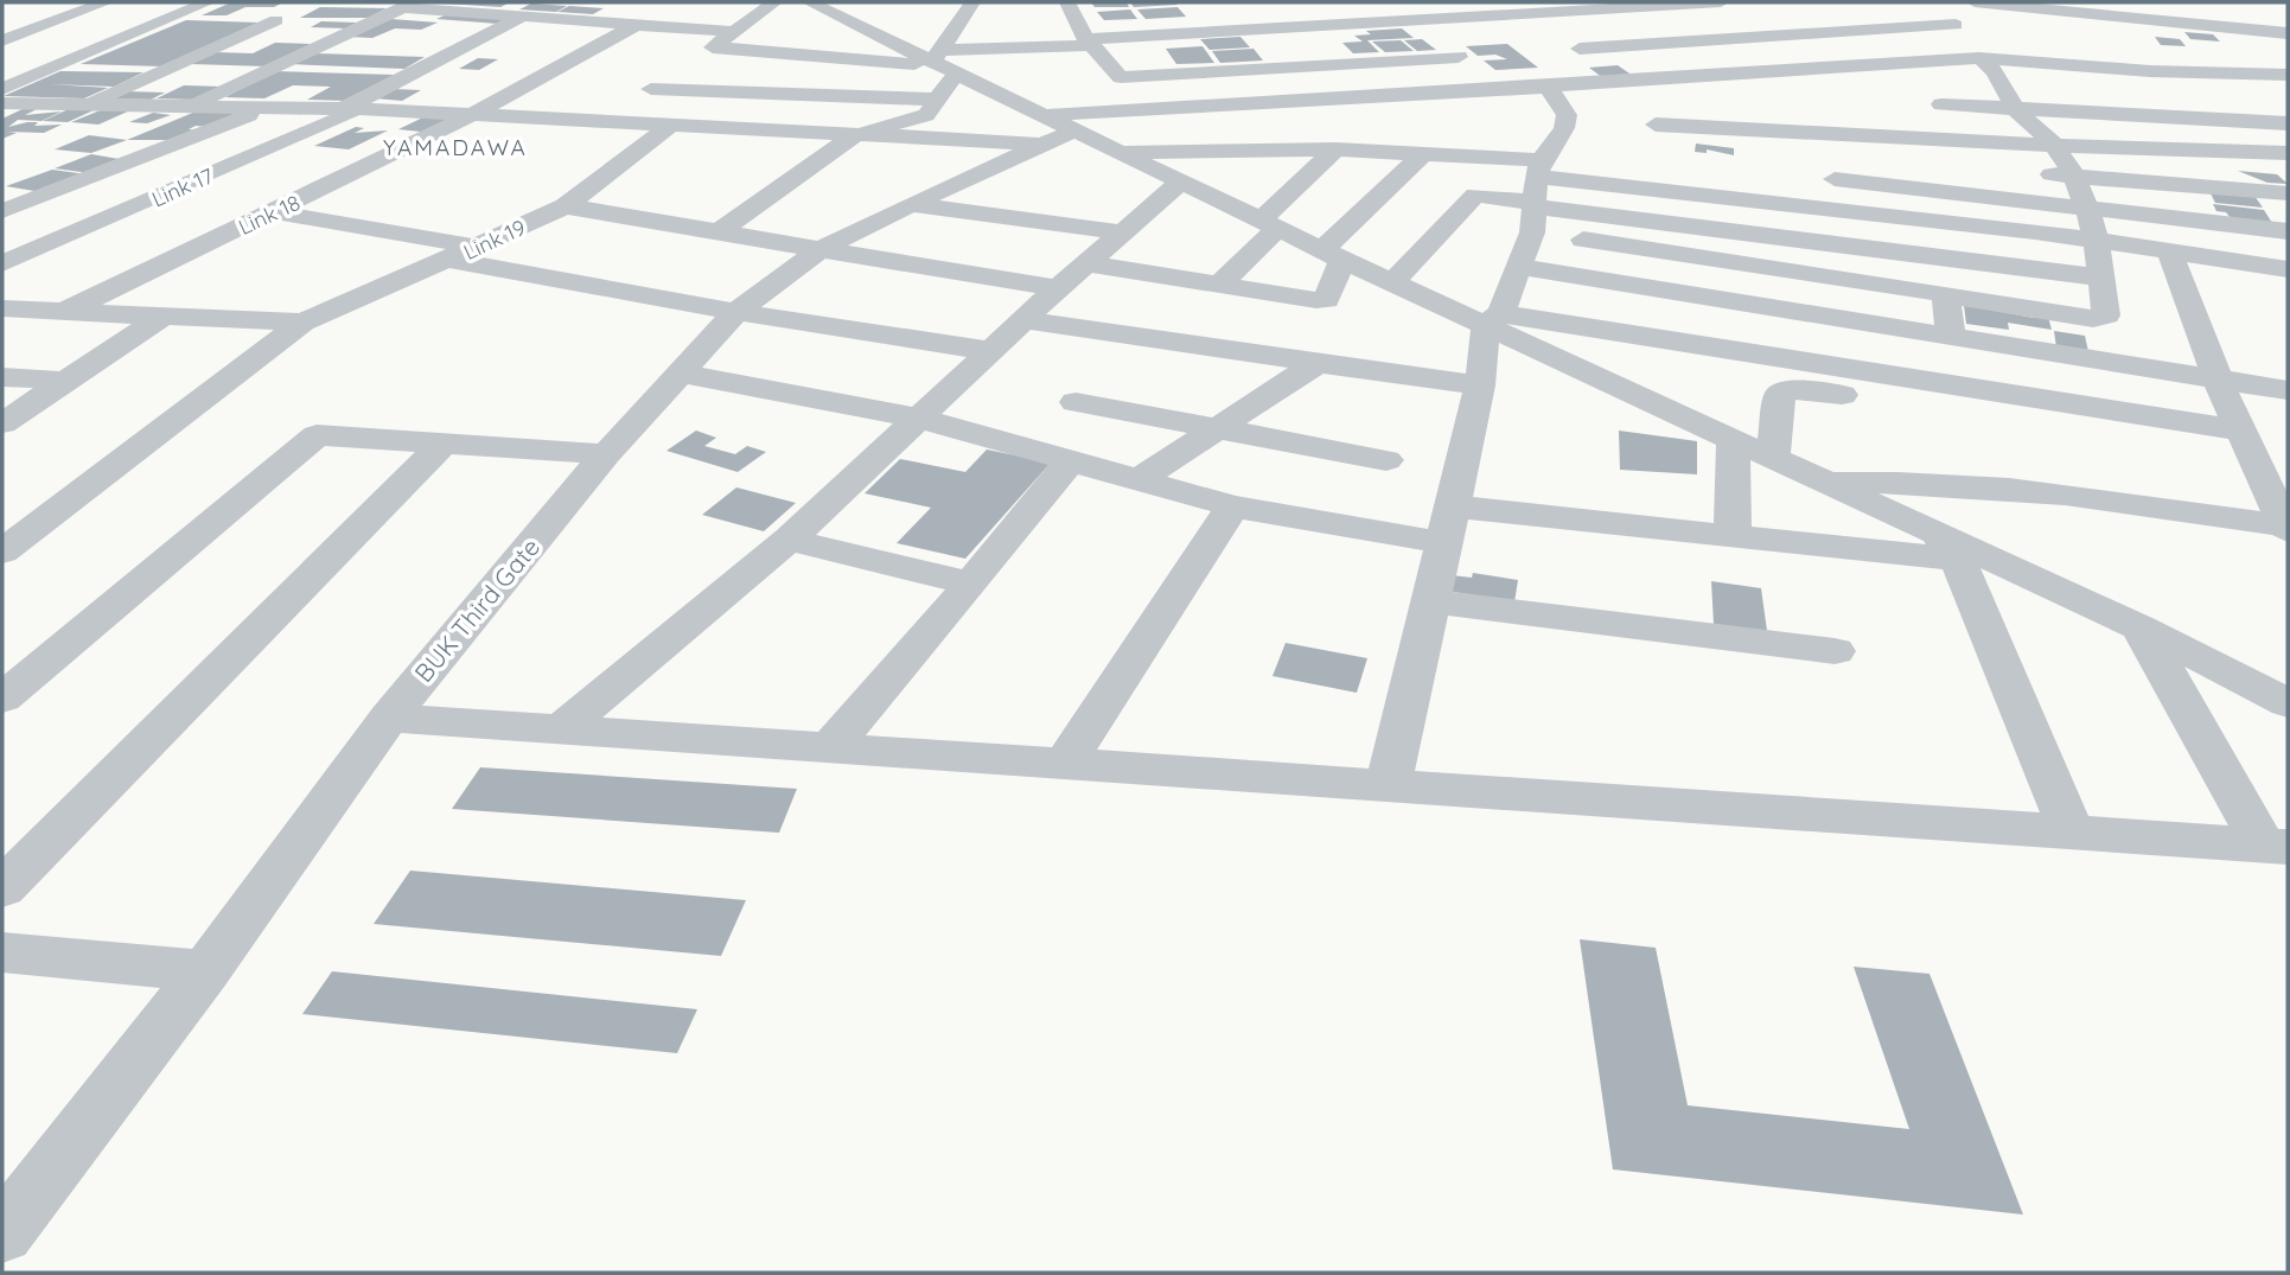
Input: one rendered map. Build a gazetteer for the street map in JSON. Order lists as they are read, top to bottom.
{
  "streets": {
    "street": [
      "Link 17",
      "Link 18",
      "Link 19",
      "BUK Third Gate"
    ]
  },
  "districts": ["YAMADAWA"]
}
